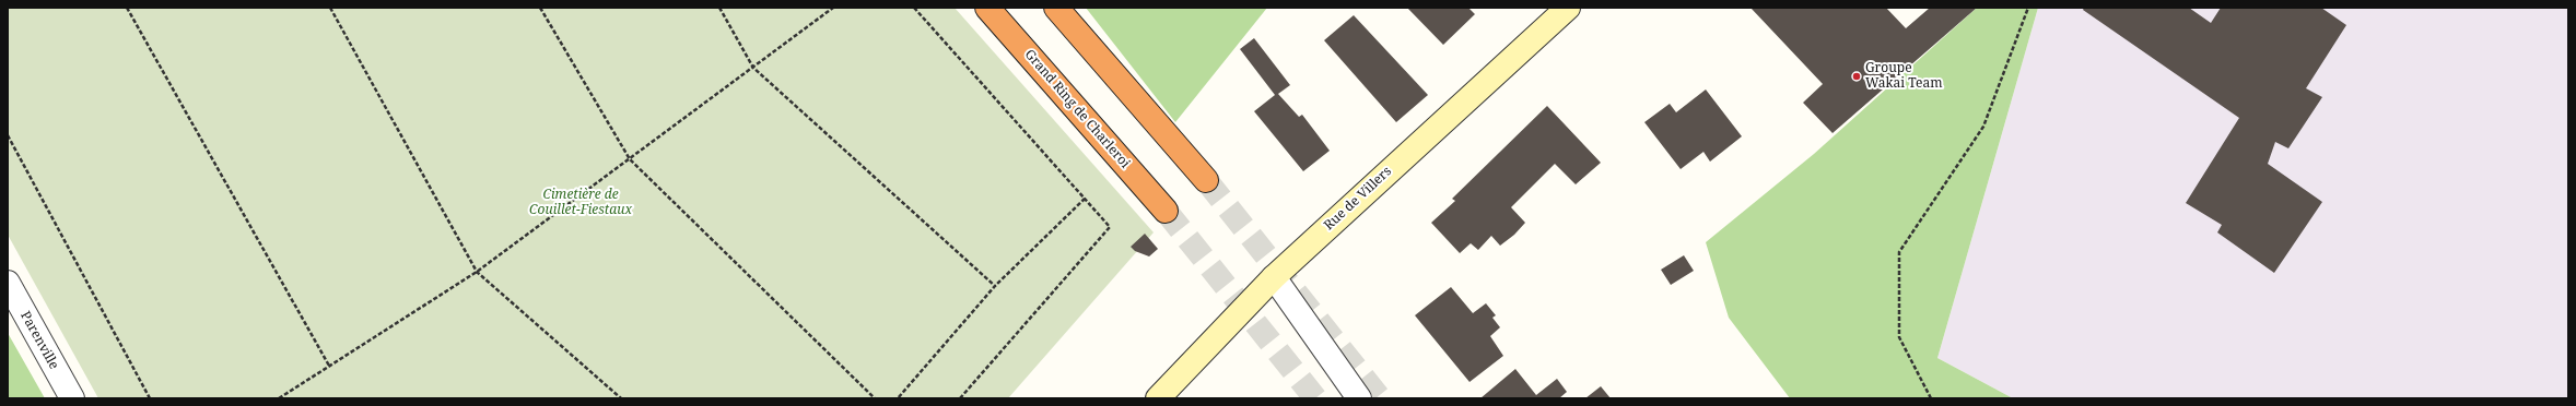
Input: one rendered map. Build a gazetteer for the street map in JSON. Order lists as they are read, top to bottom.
{
  "streets": {
    "highway": ["Grand Ring de Charleroi"],
    "street": ["Rue de Villers", "Parenville"]
  },
  "parks": ["Cimetière de Couillet-Fiestaux"],
  "places": ["Groupe Wakai Team"]
}
